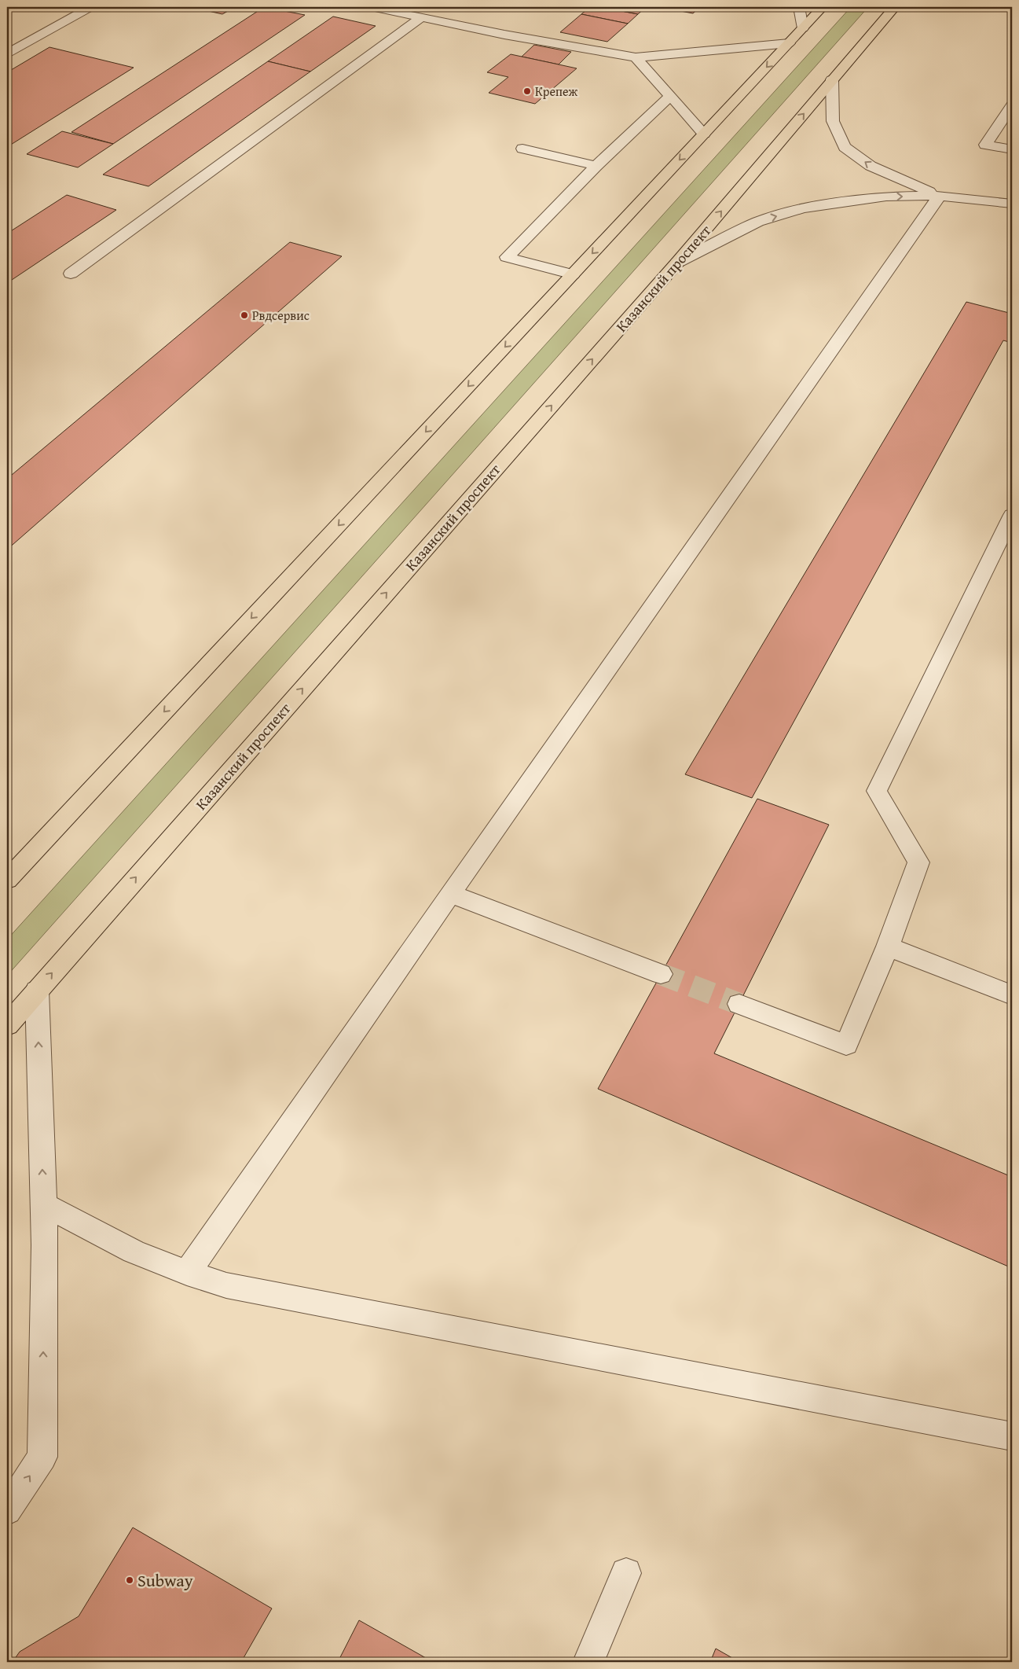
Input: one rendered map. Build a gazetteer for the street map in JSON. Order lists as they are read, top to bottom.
{
  "streets": {
    "main road": ["Казанский проспект"]
  },
  "places": ["Крепеж", "Рвдсервис", "Subway"]
}
